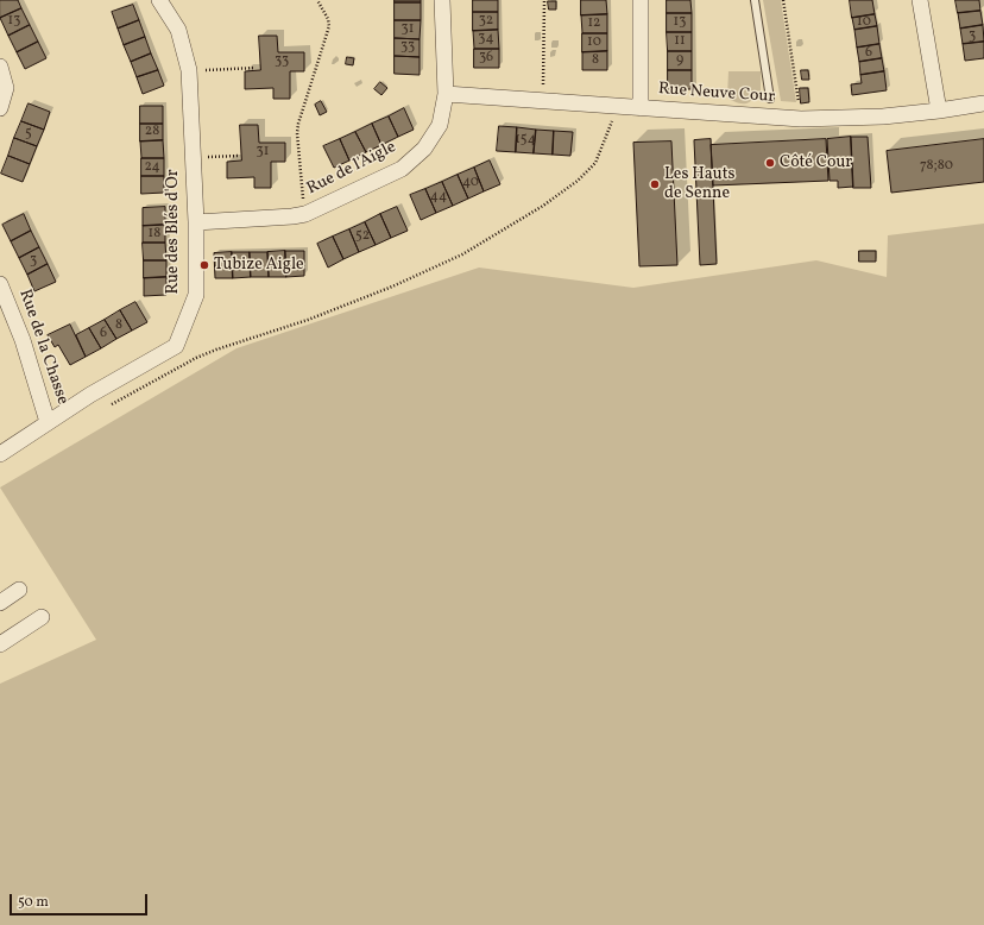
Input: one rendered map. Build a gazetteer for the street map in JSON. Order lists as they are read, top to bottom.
{
  "streets": {
    "street": [
      "Rue Neuve Cour",
      "Rue de l'Aigle",
      "Rue des Blés d'Or",
      "Rue de la Chasse"
    ]
  },
  "crossings": [
    ["Rue Neuve Cour", "Rue de l'Aigle"],
    ["Rue de l'Aigle", "Rue des Blés d'Or"],
    ["Rue des Blés d'Or", "Rue de la Chasse"]
  ],
  "places": ["Côté Cour", "Les Hauts de Senne", "Tubize Aigle"],
  "house_numbers": [
    "13",
    "32",
    "13",
    "10",
    "12",
    "31",
    "3",
    "34",
    "11",
    "10",
    "33",
    "6",
    "36",
    "8",
    "9",
    "33",
    "28",
    "5",
    "154",
    "31",
    "78;80",
    "24",
    "40",
    "44",
    "18",
    "52",
    "3",
    "8",
    "6"
  ],
  "scale_bar": "50 m"
}
